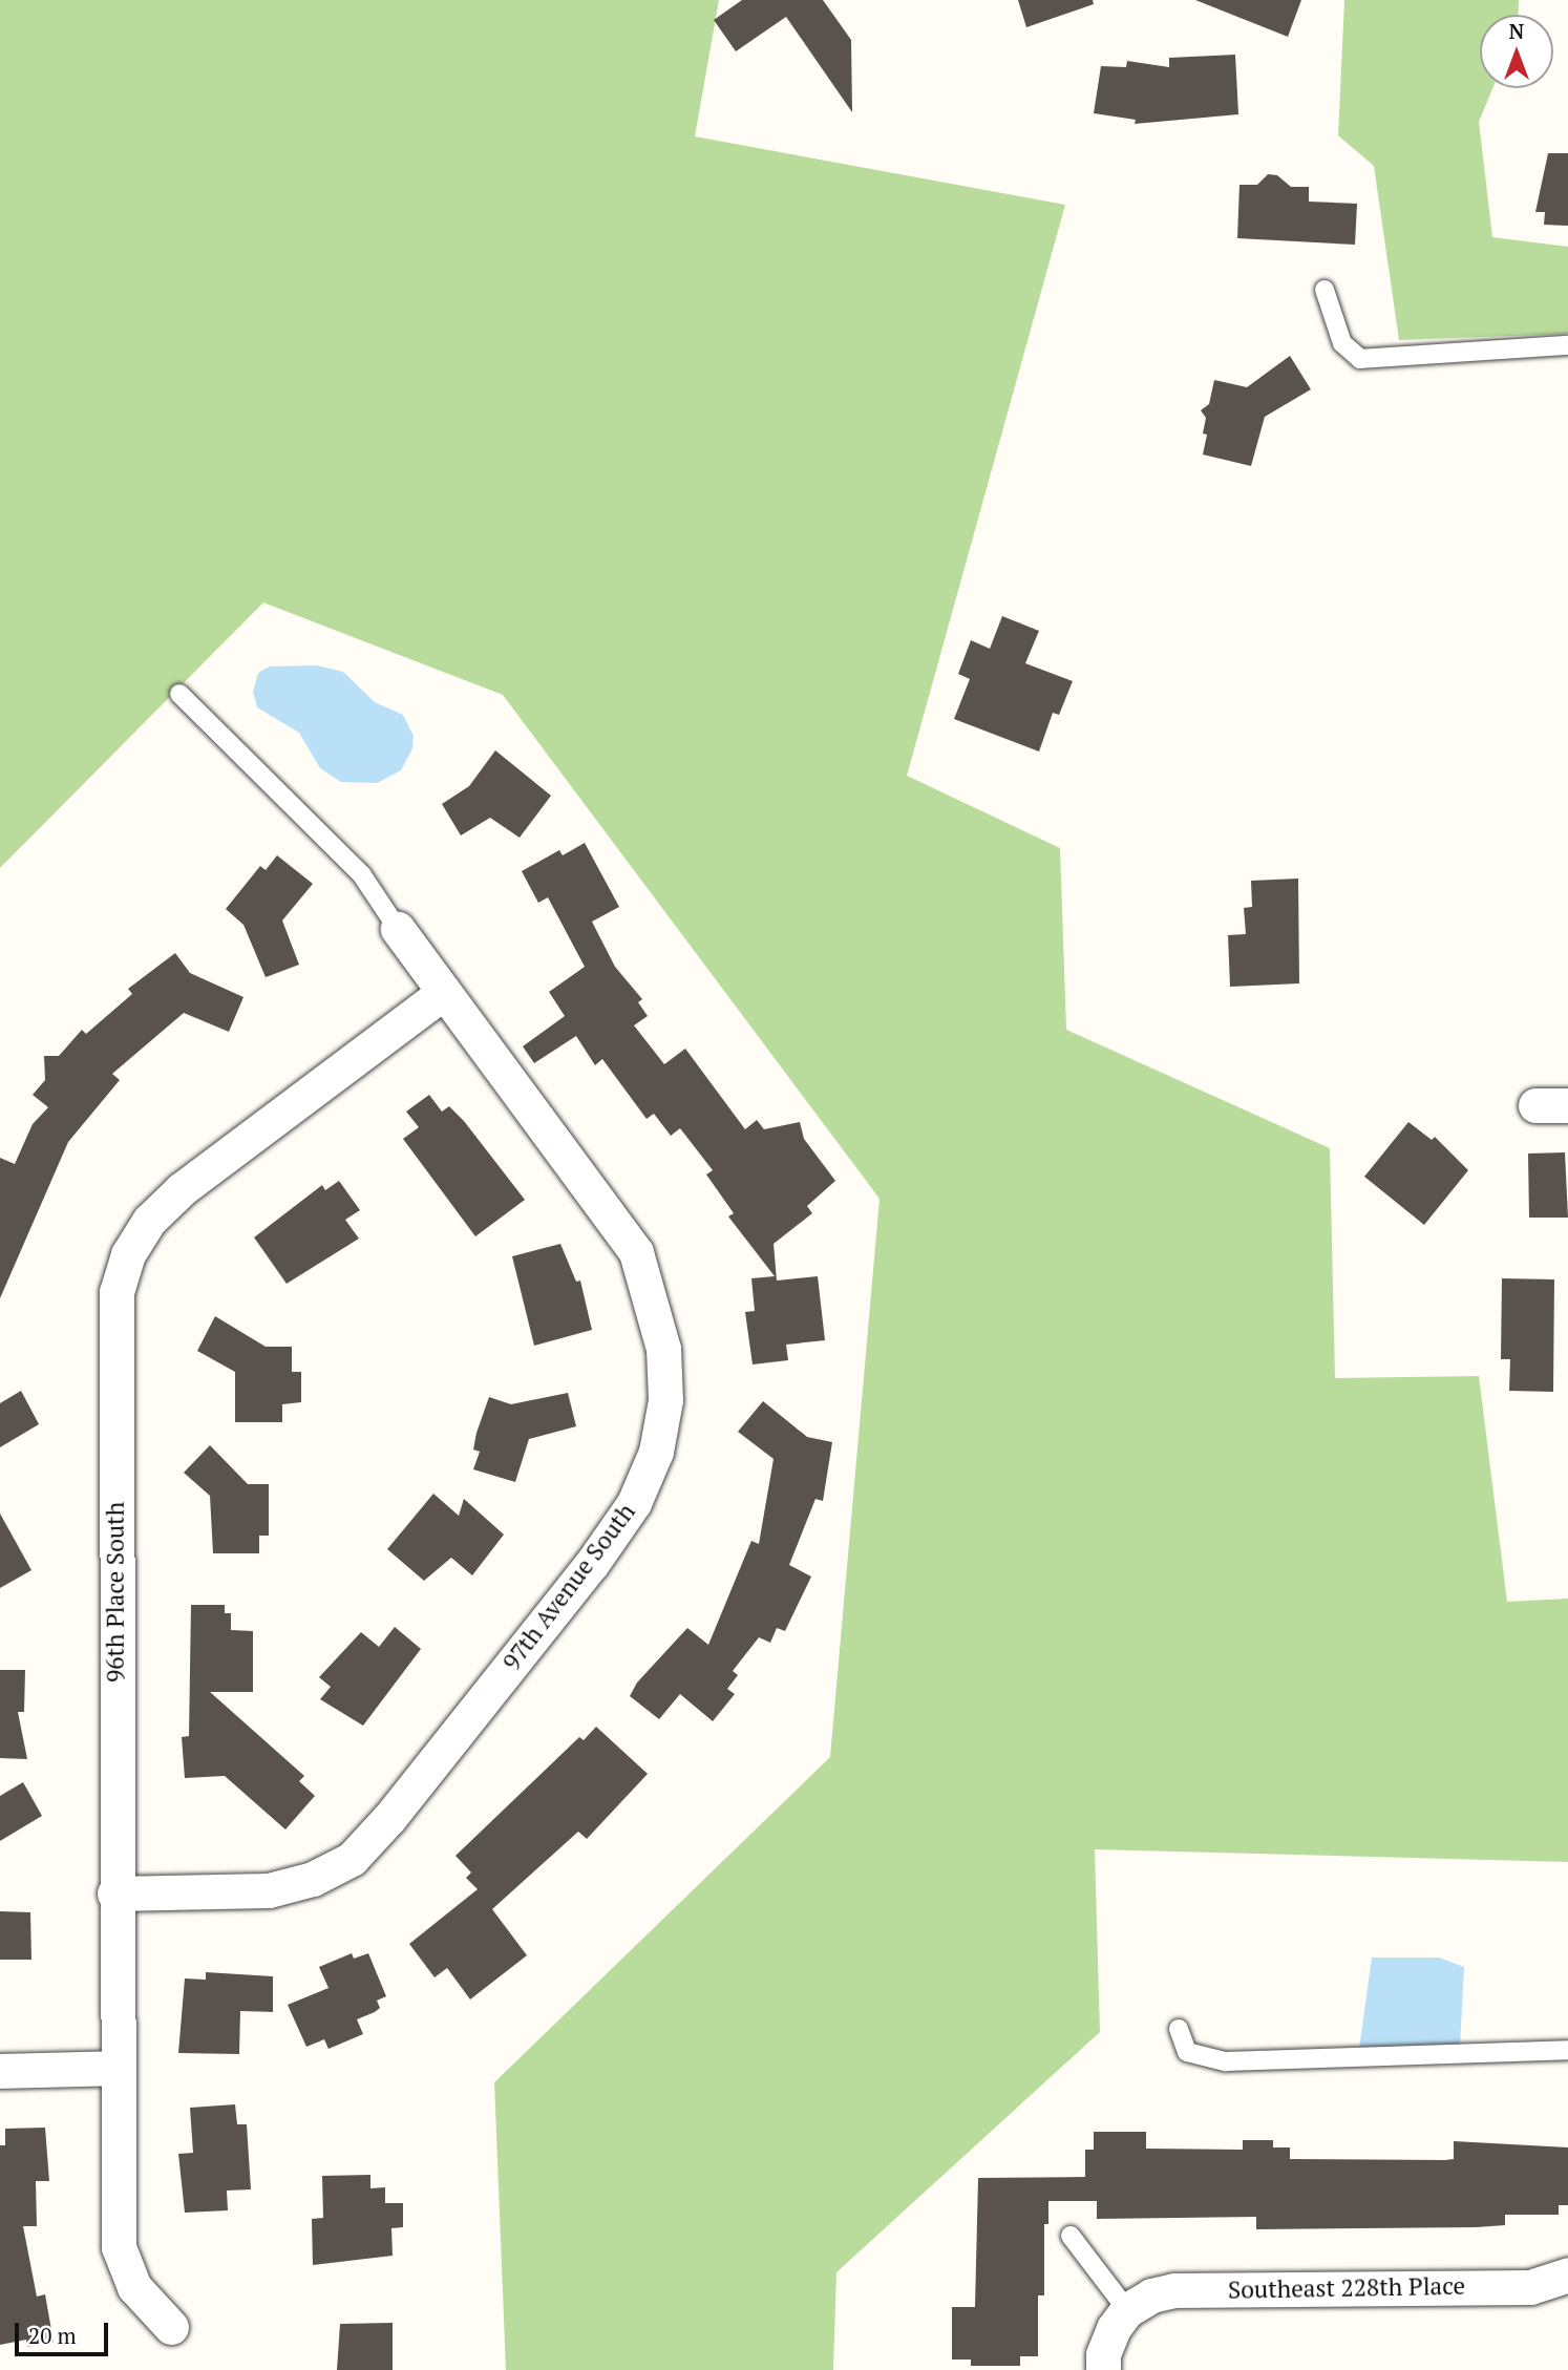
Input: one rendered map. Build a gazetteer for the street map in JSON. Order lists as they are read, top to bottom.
{
  "streets": {
    "street": ["97th Avenue South", "96th Place South", "Southeast 228th Place"]
  },
  "crossings": [
    ["97th Avenue South", "96th Place South"]
  ],
  "scale_bar": "20 m",
  "north": "top"
}
